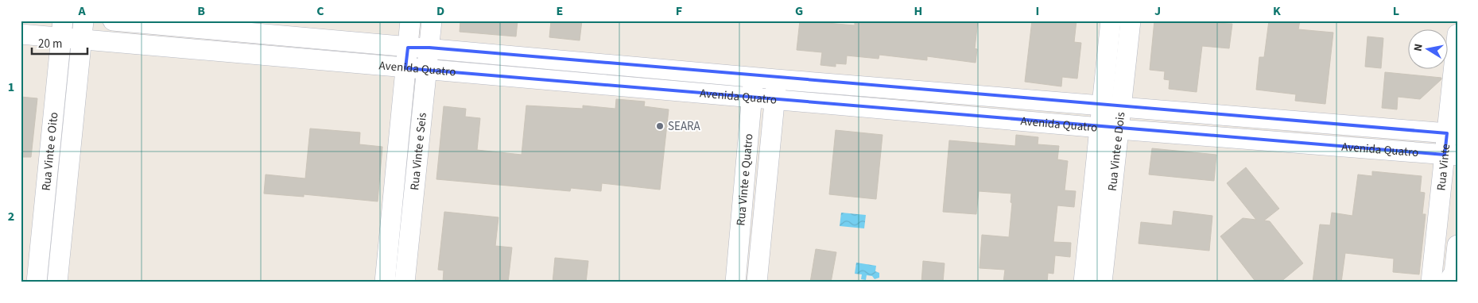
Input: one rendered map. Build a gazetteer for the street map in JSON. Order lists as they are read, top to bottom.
{
  "streets": {
    "street": [
      "Avenida Quatro",
      "Rua Vinte e Oito",
      "Rua Vinte e Seis",
      "Rua Vinte e Dois",
      "Rua Vinte",
      "Rua Vinte e Quatro"
    ]
  },
  "crossings": [
    ["Avenida Quatro", "Rua Vinte e Oito"],
    ["Avenida Quatro", "Rua Vinte e Seis"],
    ["Avenida Quatro", "Rua Vinte e Dois"],
    ["Avenida Quatro", "Rua Vinte"],
    ["Avenida Quatro", "Rua Vinte e Quatro"]
  ],
  "places": ["SEARA"],
  "scale_bar": "20 m",
  "north": "left",
  "grid": {
    "columns": [
      "A",
      "B",
      "C",
      "D",
      "E",
      "F",
      "G",
      "H",
      "I",
      "J",
      "K",
      "L"
    ],
    "rows": ["1", "2"]
  }
}
